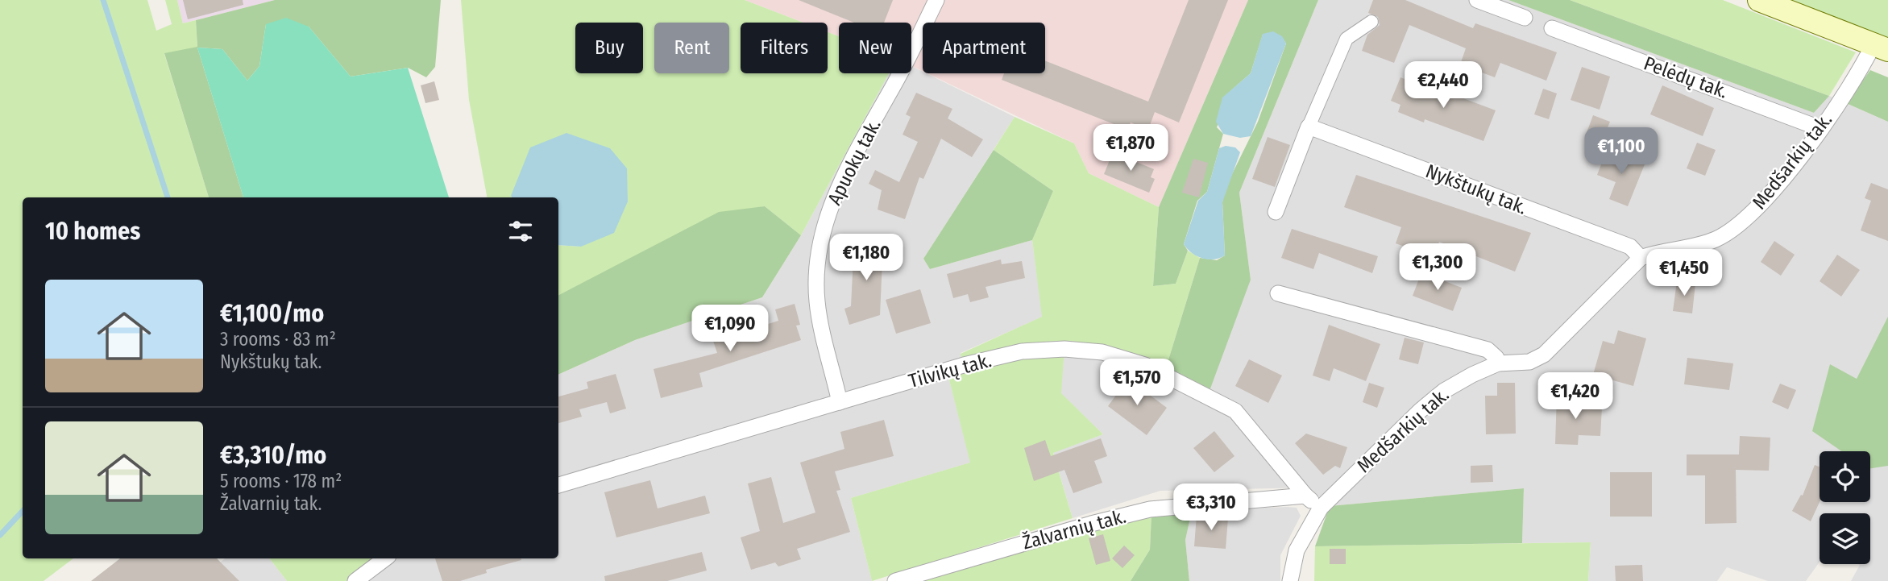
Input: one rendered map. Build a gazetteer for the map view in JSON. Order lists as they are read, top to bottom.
{
  "streets": {
    "street": [
      "Pelėdų tak.",
      "Medšarkių tak.",
      "Apuokų tak.",
      "Nykštukų tak.",
      "Tilvikų tak.",
      "Žalvarnių tak."
    ]
  },
  "crossings": [
    ["Pelėdų tak.", "Medšarkių tak."],
    ["Medšarkių tak.", "Nykštukų tak."],
    ["Apuokų tak.", "Tilvikų tak."],
    ["Tilvikų tak.", "Žalvarnių tak."]
  ],
  "page": {
    "chip": [
      "Buy",
      "Rent",
      "Filters",
      "New",
      "Apartment"
    ],
    "price": [
      "€2,440",
      "€1,870",
      "€1,100",
      "€1,180",
      "€1,300",
      "€1,450",
      "€1,090",
      "€1,570",
      "€1,420",
      "€3,310"
    ],
    "heading": "10 homes",
    "list": [
      {
        "name": "€1,100/mo",
        "note": "3 rooms · 83 m² · Nykštukų tak."
      },
      {
        "name": "€3,310/mo",
        "note": "5 rooms · 178 m² · Žalvarnių tak."
      }
    ]
  }
}
